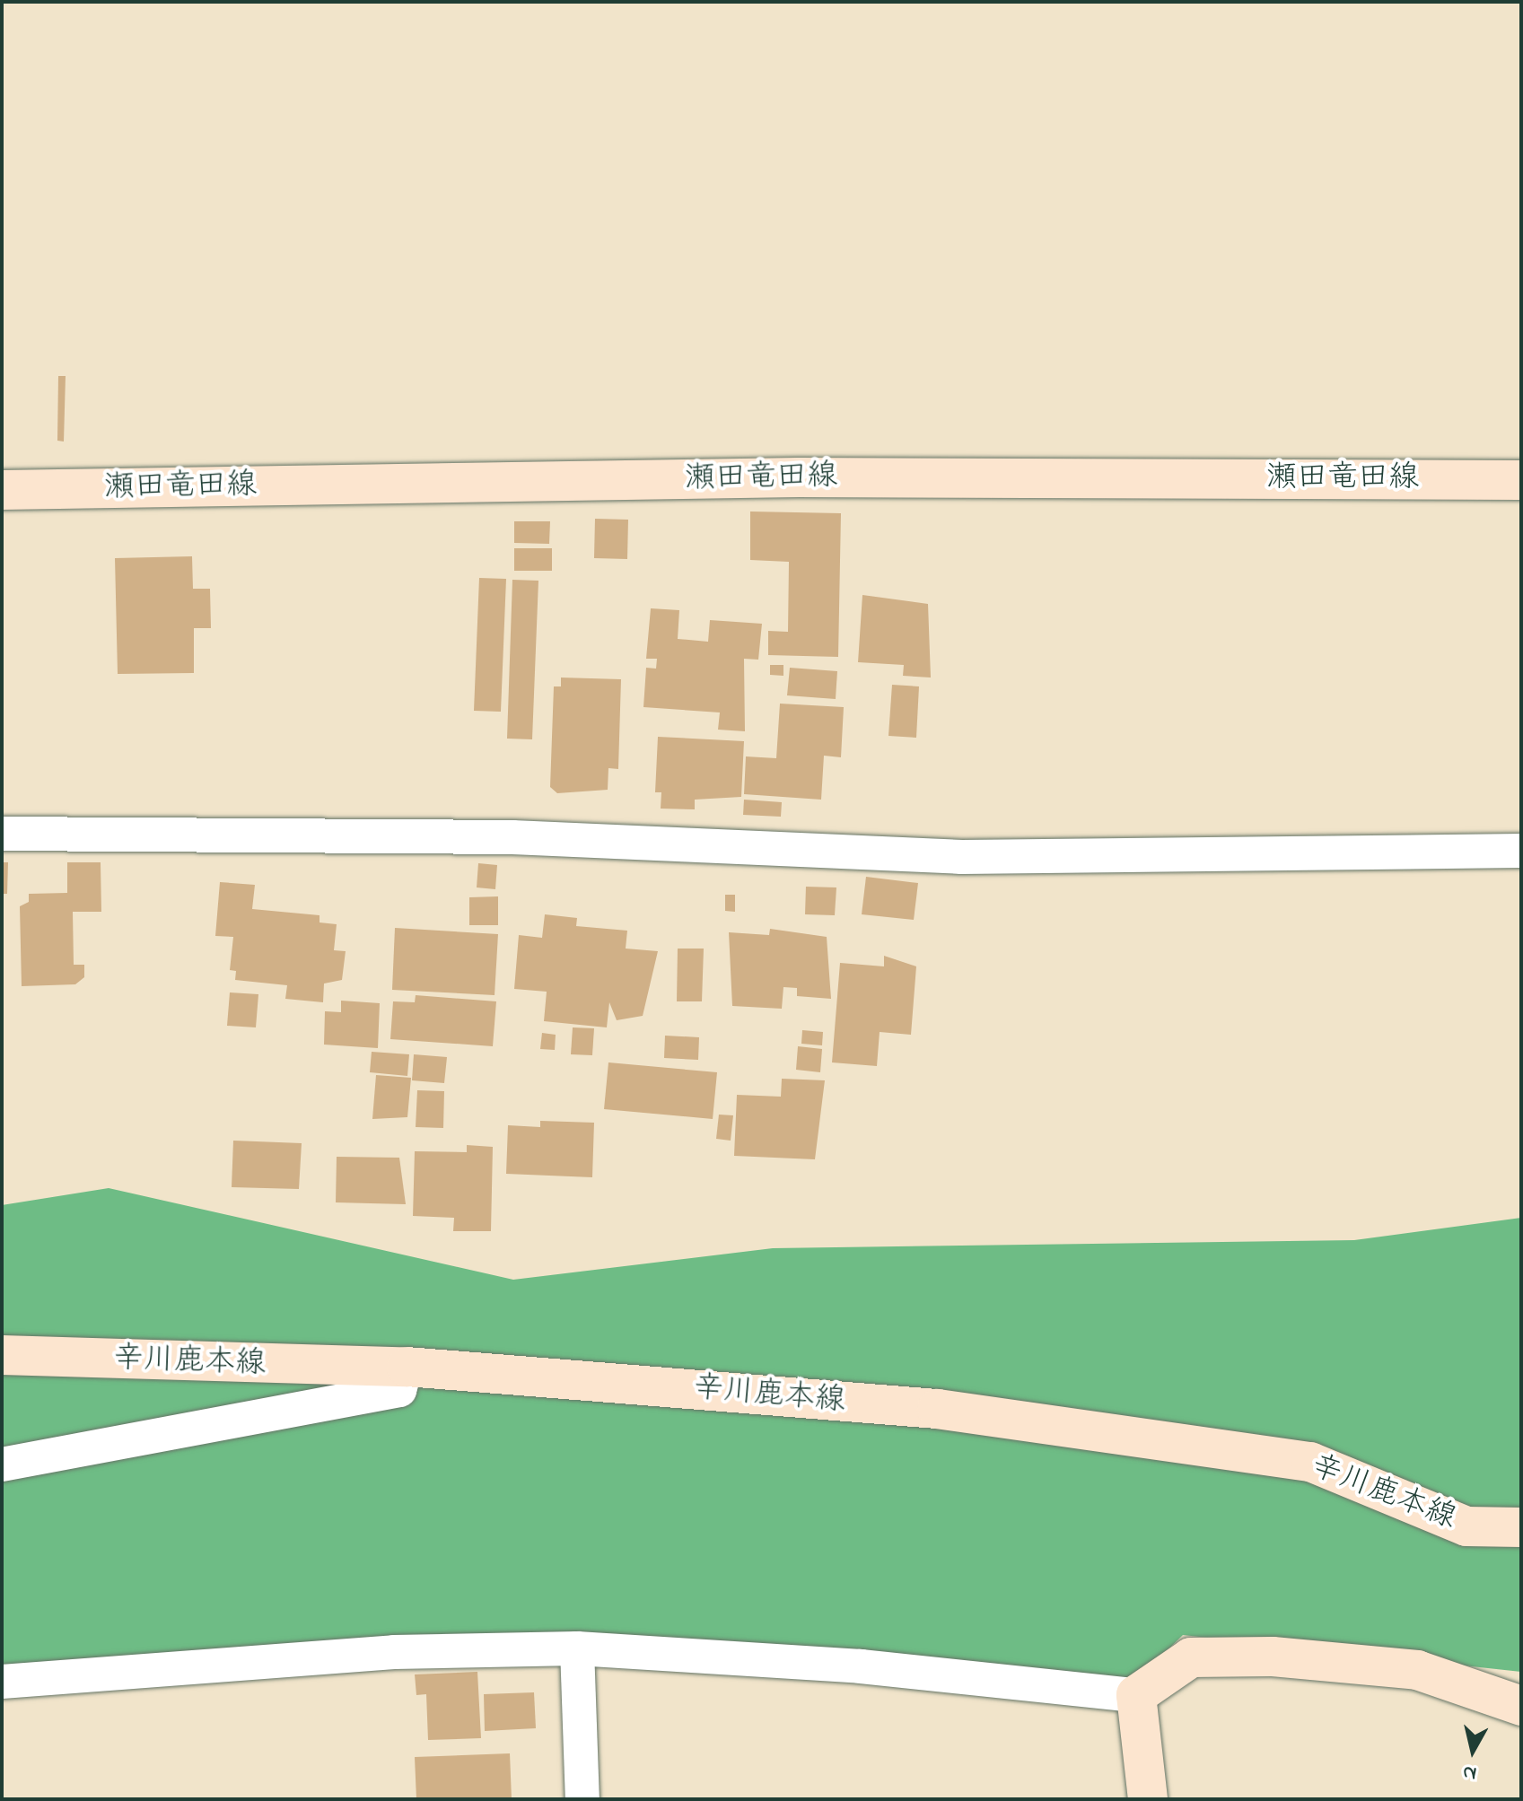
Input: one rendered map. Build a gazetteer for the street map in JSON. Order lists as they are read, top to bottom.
{
  "streets": {
    "main road": ["瀬田竜田線", "辛川鹿本線"]
  },
  "north": "bottom"
}
